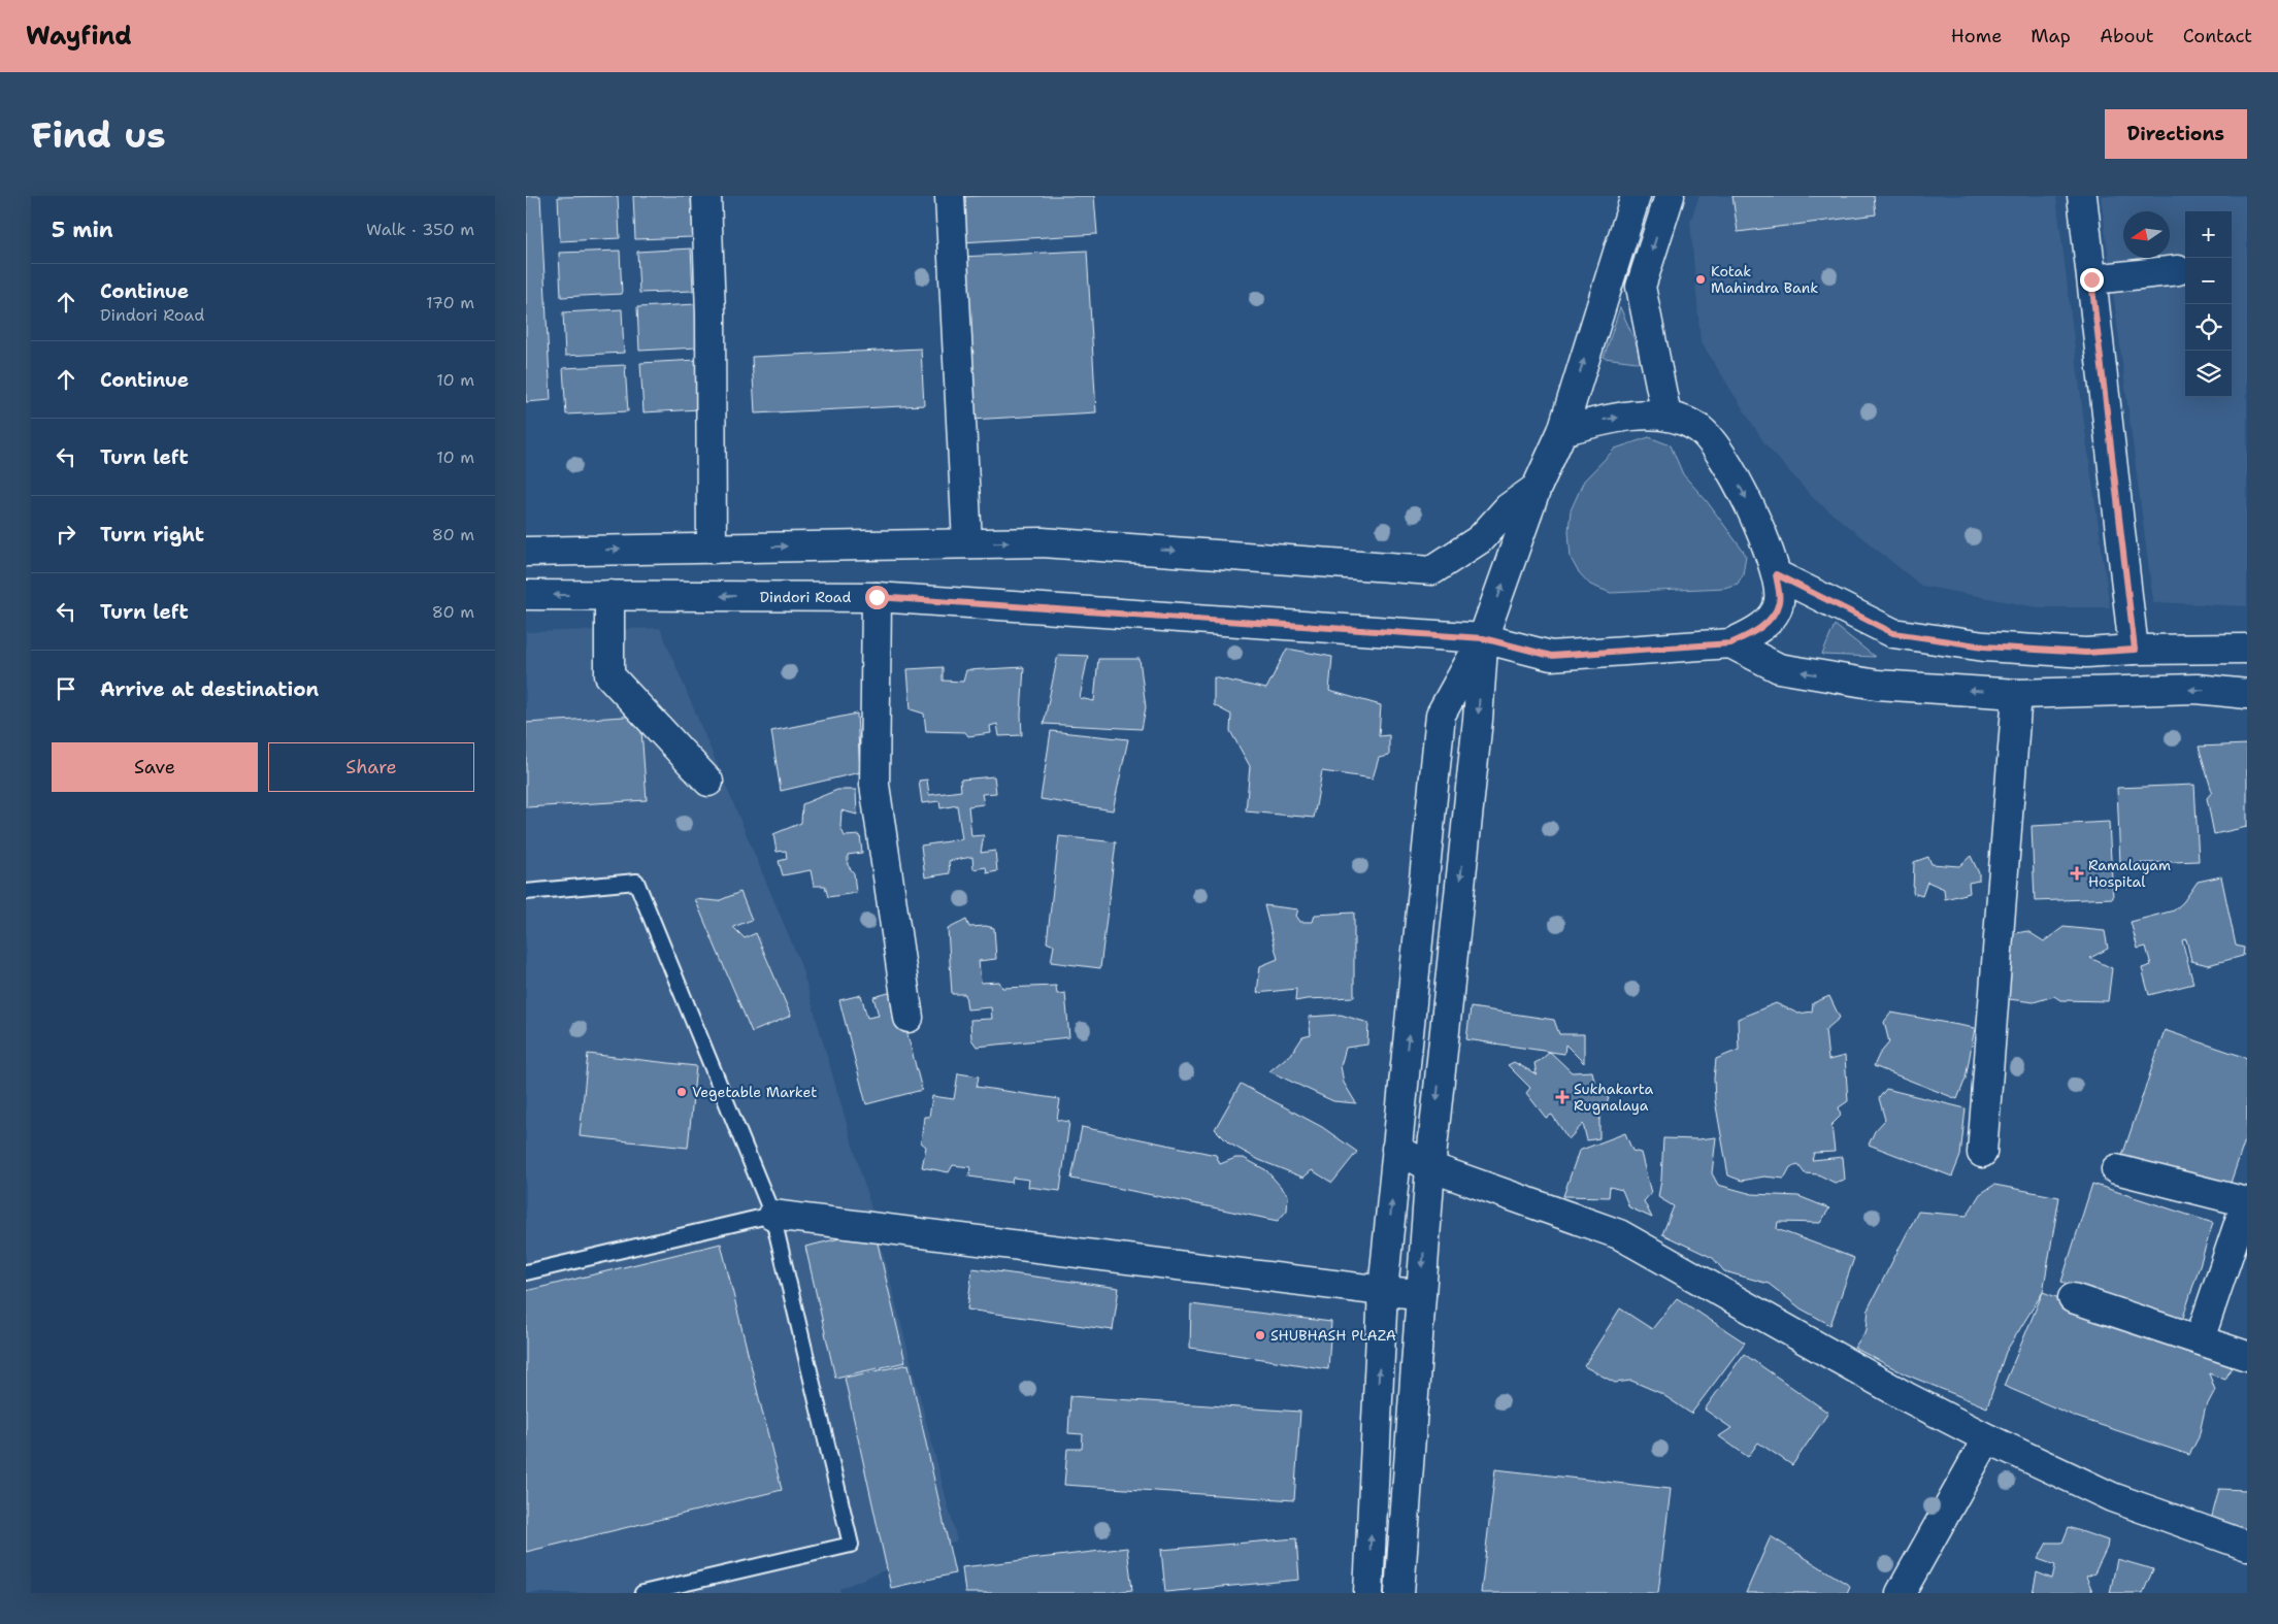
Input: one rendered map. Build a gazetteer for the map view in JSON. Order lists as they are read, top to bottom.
{
  "streets": {
    "main road": ["Dindori Road"]
  },
  "places": {
    "other": ["Kotak Mahindra Bank", "Vegetable Market", "SHUBHASH PLAZA"],
    "health": ["Ramalayam Hospital", "Sukhakarta Rugnalaya"]
  },
  "north": "left",
  "page": {
    "header": "Wayfind",
    "nav": [
      "Home",
      "Map",
      "About",
      "Contact"
    ],
    "buttons": [
      "Directions",
      ["Save", "Share"]
    ],
    "title": "Find us",
    "heading": ["5 min", "Walk · 350 m"],
    "map_buttons": ["+", "−"],
    "list": [
      ["Continue", "Dindori Road", "170 m"],
      ["Continue", "10 m"],
      ["Turn left", "10 m"],
      ["Turn right", "80 m"],
      ["Turn left", "80 m"],
      "Arrive at destination"
    ]
  }
}
